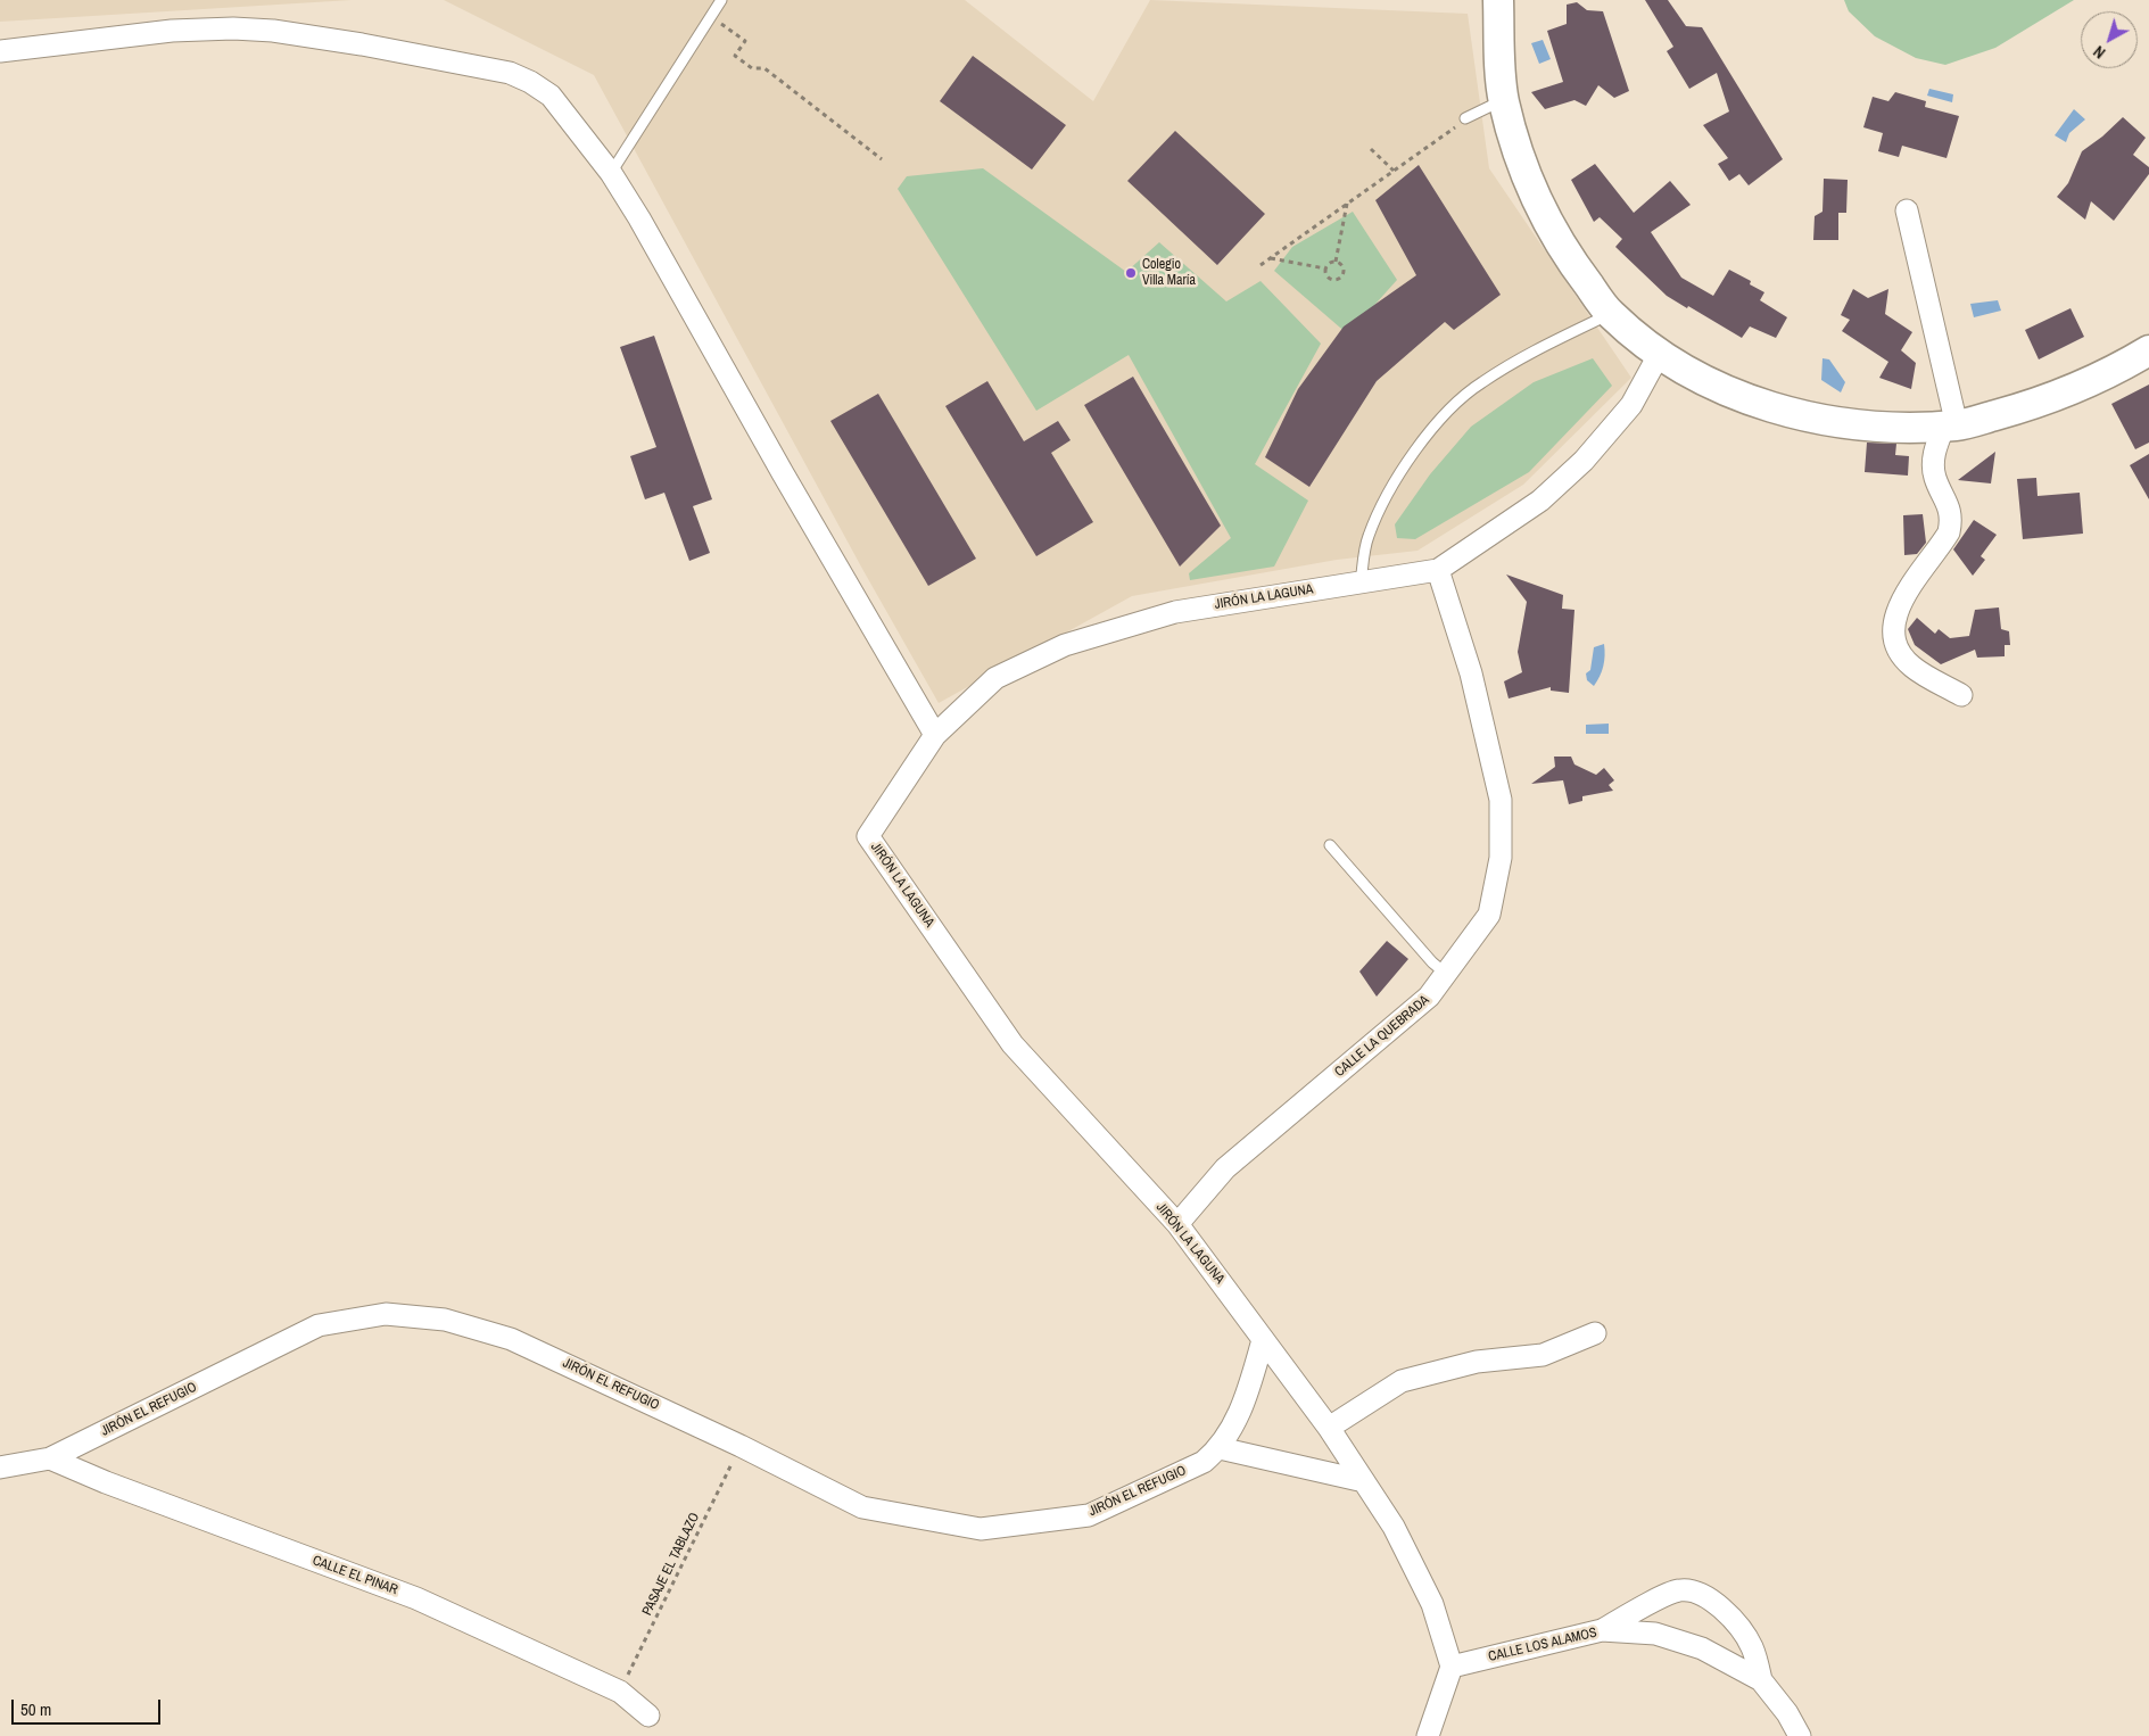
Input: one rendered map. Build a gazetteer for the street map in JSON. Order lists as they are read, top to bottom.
{
  "streets": {
    "street": [
      "JIRÓN LA LAGUNA",
      "CALLE LA QUEBRADA",
      "JIRÓN EL REFUGIO",
      "CALLE EL PINAR",
      "CALLE LOS ALAMOS"
    ],
    "path": ["PASAJE EL TABLAZO"]
  },
  "crossings": [
    ["JIRÓN LA LAGUNA", "CALLE LA QUEBRADA"],
    ["JIRÓN LA LAGUNA", "JIRÓN EL REFUGIO"],
    ["JIRÓN LA LAGUNA", "CALLE LOS ALAMOS"],
    ["JIRÓN EL REFUGIO", "PASAJE EL TABLAZO"],
    ["JIRÓN EL REFUGIO", "CALLE EL PINAR"],
    ["PASAJE EL TABLAZO", "CALLE EL PINAR"]
  ],
  "places": ["Colegio Villa María"],
  "scale_bar": "50 m",
  "north": "bottom left"
}
